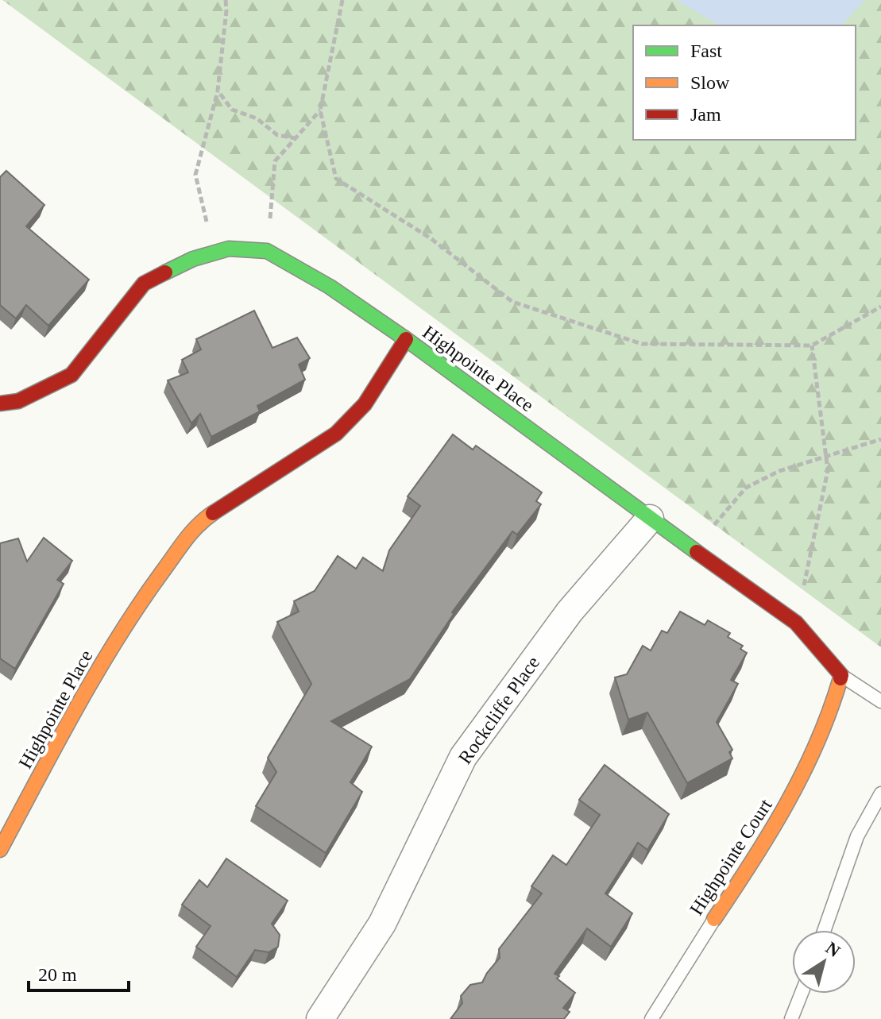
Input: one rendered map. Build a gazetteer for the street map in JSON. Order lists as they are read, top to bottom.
{
  "streets": {
    "street": ["Highpointe Place", "Rockcliffe Place", "Highpointe Court"]
  },
  "crossings": [
    ["Highpointe Place", "Rockcliffe Place"],
    ["Highpointe Place", "Highpointe Court"]
  ],
  "legend": ["Fast", "Slow", "Jam"],
  "scale_bar": "20 m",
  "north": "top right"
}
